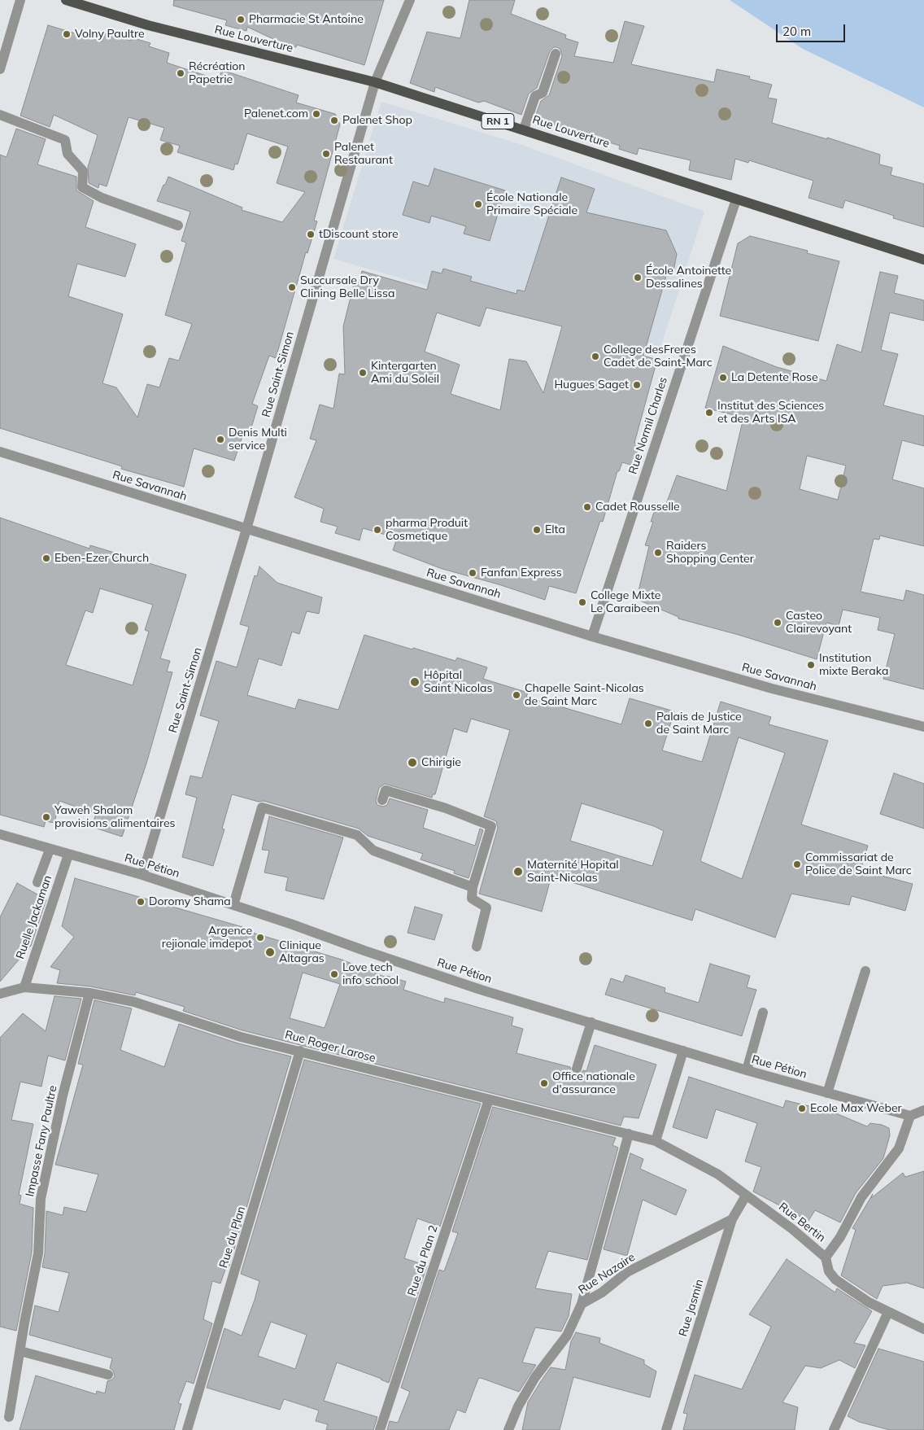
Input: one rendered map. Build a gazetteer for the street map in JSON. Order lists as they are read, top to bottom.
{
  "streets": {
    "main road": ["Rue Louverture", "RN 1"],
    "street": [
      "Rue Saint-Simon",
      "Rue Normil Charles",
      "Rue Savannah",
      "Rue Pétion",
      "Ruelle Jackaman",
      "Rue Roger Larose",
      "Impasse Fany Paultre",
      "Rue Bertin",
      "Rue du Plan",
      "Rue du Plan 2",
      "Rue Nazaire",
      "Rue Jasmin"
    ]
  },
  "crossings": [
    ["Rue Louverture", "Rue Saint-Simon"],
    ["Rue Louverture", "Rue Normil Charles"],
    ["Rue Saint-Simon", "Rue Savannah"],
    ["Rue Saint-Simon", "Rue Pétion"],
    ["Rue Normil Charles", "Rue Savannah"],
    ["Rue Pétion", "Ruelle Jackaman"],
    ["Ruelle Jackaman", "Rue Roger Larose"],
    ["Rue Roger Larose", "Impasse Fany Paultre"],
    ["Rue Roger Larose", "Rue Bertin"],
    ["Rue Roger Larose", "Rue du Plan"],
    ["Rue Roger Larose", "Rue du Plan 2"],
    ["Rue Bertin", "Rue Jasmin"],
    ["Rue Nazaire", "Rue Jasmin"]
  ],
  "places": [
    "Pharmacie St Antoine",
    "Volny Paultre",
    "Récréation Papetrie",
    "Palenet.com",
    "Palenet Shop",
    "Palenet Restaurant",
    "École Nationale Primaire Spéciale",
    "tDiscount store",
    "École Antoinette Dessalines",
    "Succursale Dry Clining Belle Lissa",
    "College desFreres Cadet de Saint-Marc",
    "Kintergarten Ami du Soleil",
    "La Detente Rose",
    "Hugues Saget",
    "Institut des Sciences et des Arts ISA",
    "Denis Multi service",
    "Cadet Rousselle",
    "pharma Produit Cosmetique",
    "Elta",
    "Raiders Shopping Center",
    "Eben-Ezer Church",
    "Fanfan Express",
    "College Mixte Le Caraibeen",
    "Casteo Clairevoyant",
    "Institution mixte Beraka",
    "Hôpital Saint Nicolas",
    "Chapelle Saint-Nicolas de Saint Marc",
    "Palais de Justice de Saint Marc",
    "Chirigie",
    "Yaweh Shalom provisions alimentaires",
    "Commissariat de Police de Saint Marc",
    "Maternité Hopital Saint-Nicolas",
    "Doromy Shama",
    "Argence rejionale imdepot",
    "Clinique Altagras",
    "Love tech info school",
    "Office nationale d'assurance",
    "Ecole Max Weber"
  ],
  "scale_bar": "20 m"
}
